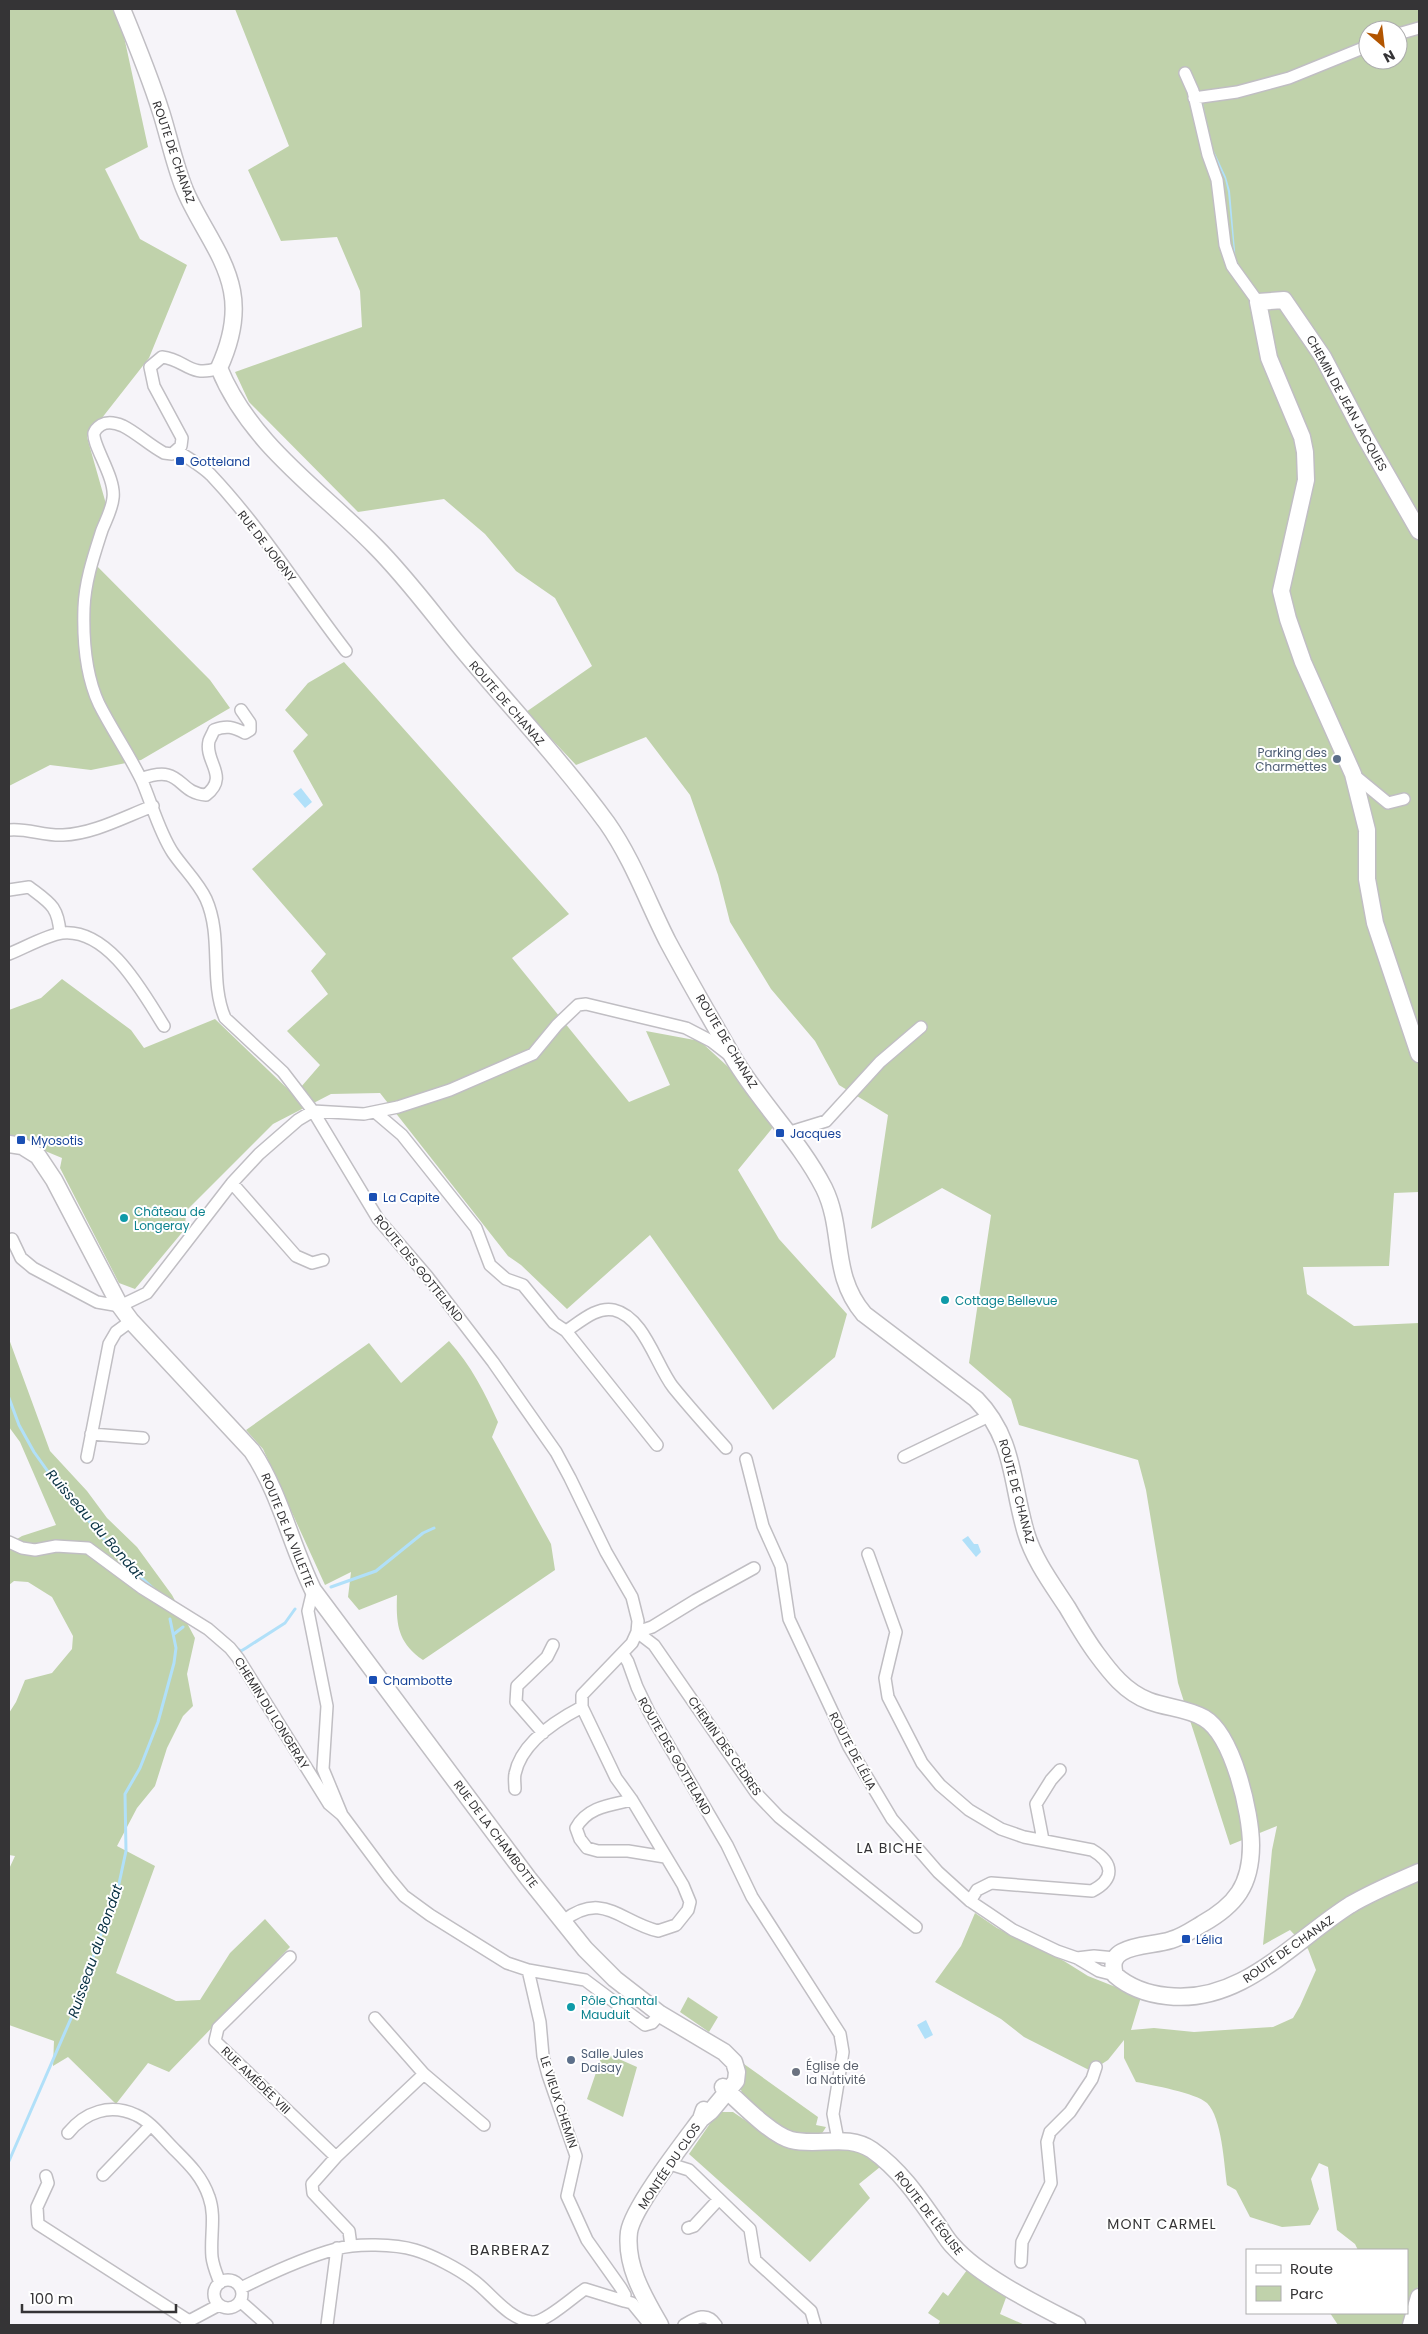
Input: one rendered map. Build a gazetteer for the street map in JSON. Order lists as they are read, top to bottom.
{
  "streets": {
    "street": [
      "ROUTE DE CHANAZ",
      "CHEMIN DE JEAN JACQUES",
      "RUE DE JOIGNY",
      "ROUTE DES GOTTELAND",
      "ROUTE DE LA VILLETTE",
      "CHEMIN DU LONGERAY",
      "CHEMIN DES CÈDRES",
      "ROUTE DE LÉLIA",
      "RUE DE LA CHAMBOTTE",
      "RUE AMÉDÉE VIII",
      "LE VIEUX CHEMIN",
      "MONTÉE DU CLOS",
      "ROUTE DE L'ÉGLISE"
    ]
  },
  "crossings": [
    ["ROUTE DE CHANAZ", "ROUTE DE LÉLIA"],
    ["RUE DE JOIGNY", "ROUTE DES GOTTELAND"],
    ["ROUTE DES GOTTELAND", "CHEMIN DES CÈDRES"],
    ["ROUTE DES GOTTELAND", "ROUTE DE L'ÉGLISE"],
    ["ROUTE DE LA VILLETTE", "CHEMIN DU LONGERAY"],
    ["ROUTE DE LA VILLETTE", "RUE DE LA CHAMBOTTE"],
    ["ROUTE DE LA VILLETTE", "LE VIEUX CHEMIN"],
    ["RUE DE LA CHAMBOTTE", "MONTÉE DU CLOS"],
    ["RUE DE LA CHAMBOTTE", "ROUTE DE L'ÉGLISE"],
    ["MONTÉE DU CLOS", "ROUTE DE L'ÉGLISE"]
  ],
  "districts": ["LA BICHE", "MONT CARMEL", "BARBERAZ"],
  "water": ["Ruisseau du Bondat"],
  "places": {
    "transit": [
      "Gotteland",
      "Jacques",
      "Myosotis",
      "La Capite",
      "Chambotte",
      "Lélia"
    ],
    "other": [
      "Parking des Charmettes",
      "Château de Longeray",
      "Cottage Bellevue",
      "Pôle Chantal Mauduit",
      "Salle Jules Daisay",
      "Église de la Nativité"
    ]
  },
  "legend": ["Route", "Parc"],
  "scale_bar": "100 m",
  "north": "bottom right"
}
